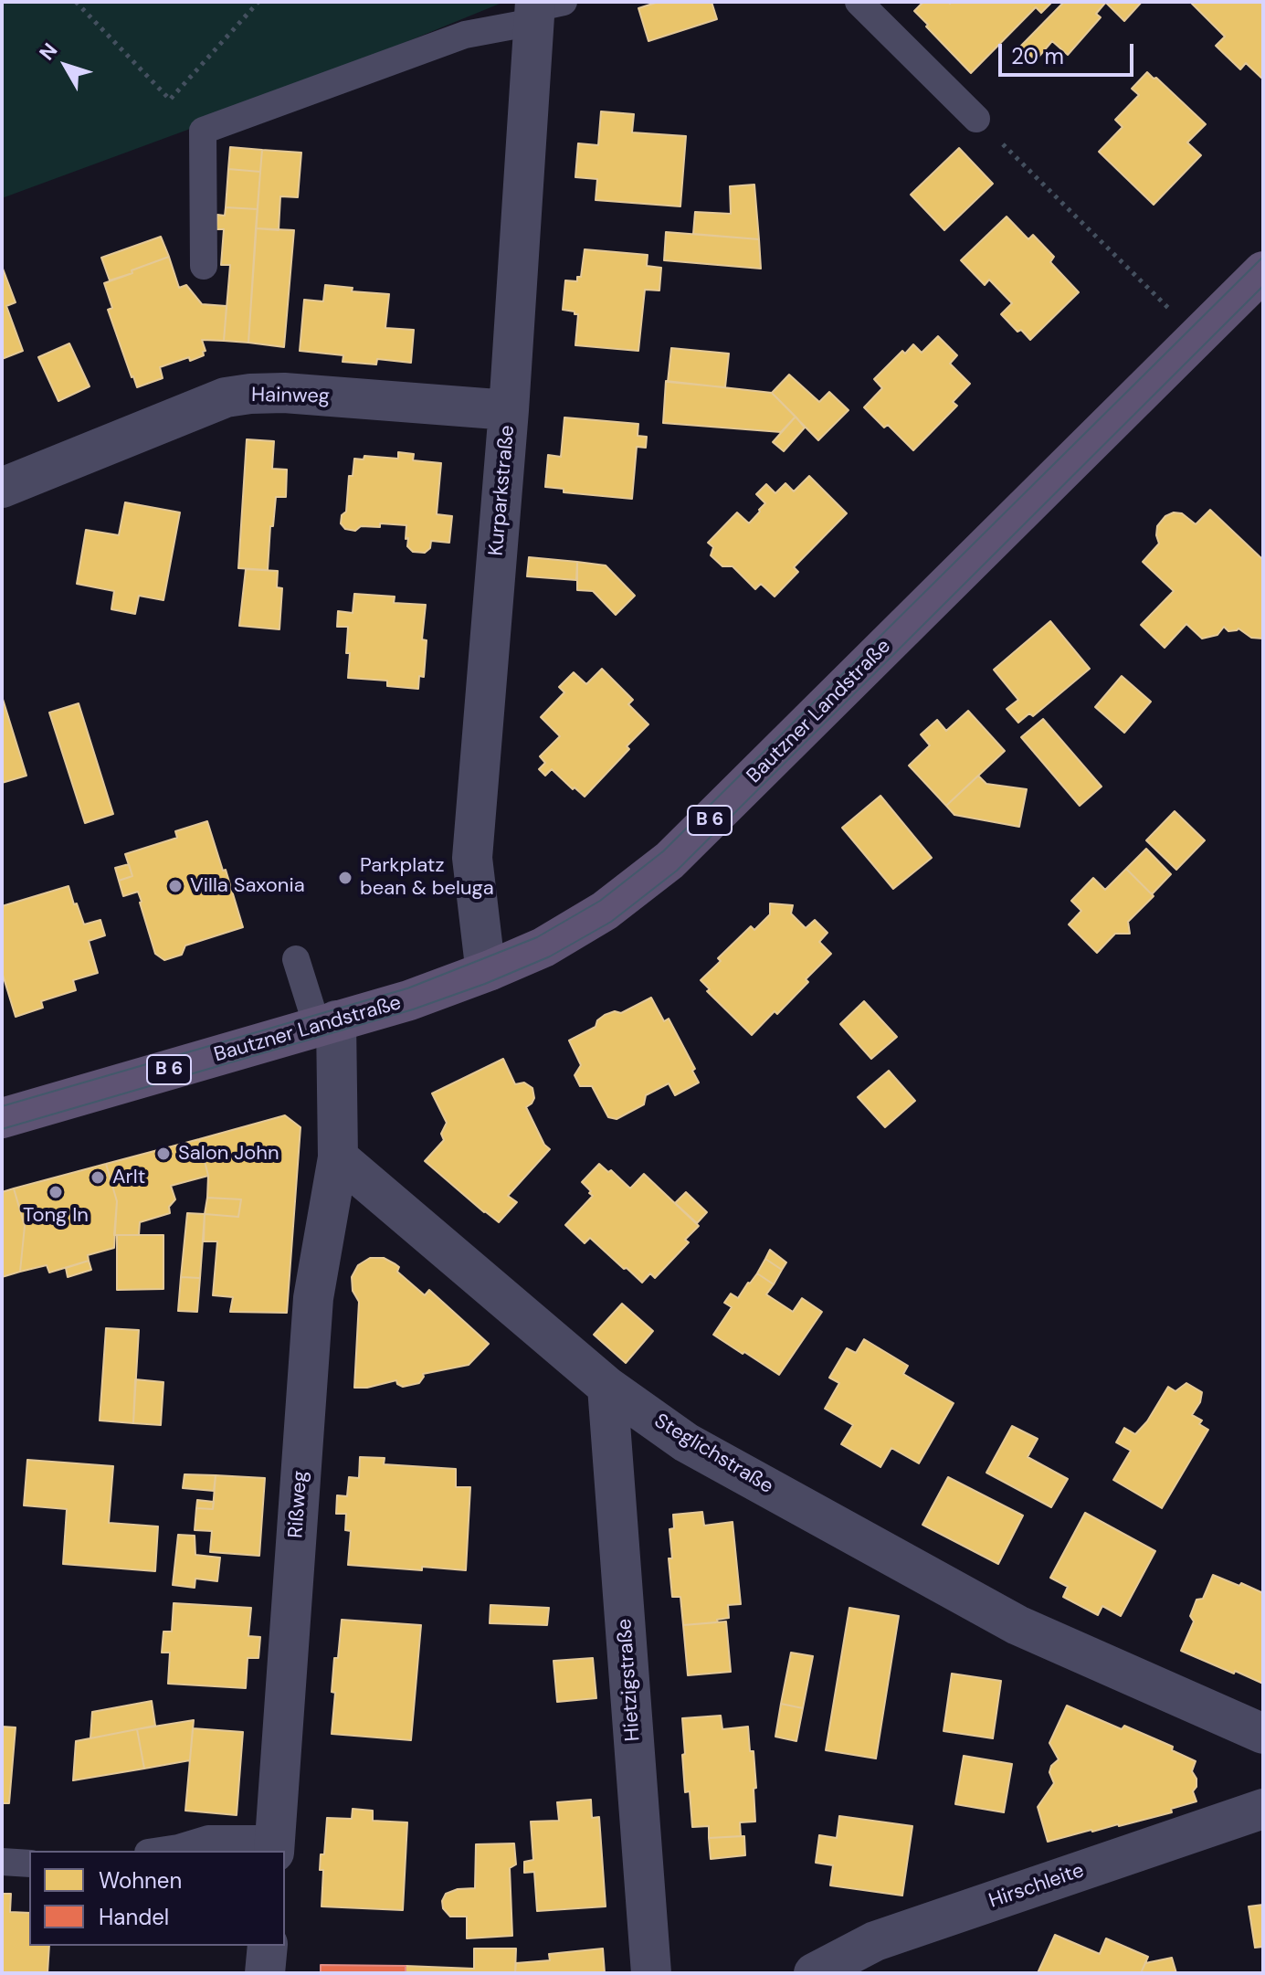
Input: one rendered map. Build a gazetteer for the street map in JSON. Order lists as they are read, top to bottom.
{
  "streets": {
    "main road": ["Bautzner Landstraße", "B 6"],
    "street": [
      "Hainweg",
      "Kurparkstraße",
      "Steglichstraße",
      "Rißweg",
      "Hietzigstraße",
      "Hirschleite"
    ]
  },
  "crossings": [
    ["Hainweg", "Kurparkstraße"],
    ["Kurparkstraße", "Bautzner Landstraße"],
    ["Steglichstraße", "Rißweg"],
    ["Steglichstraße", "Hietzigstraße"]
  ],
  "places": [
    "Parkplatz bean & beluga",
    "Villa Saxonia",
    "Salon John",
    "Arlt",
    "Tong In"
  ],
  "legend": ["Wohnen", "Handel"],
  "scale_bar": "20 m",
  "north": "top left"
}
